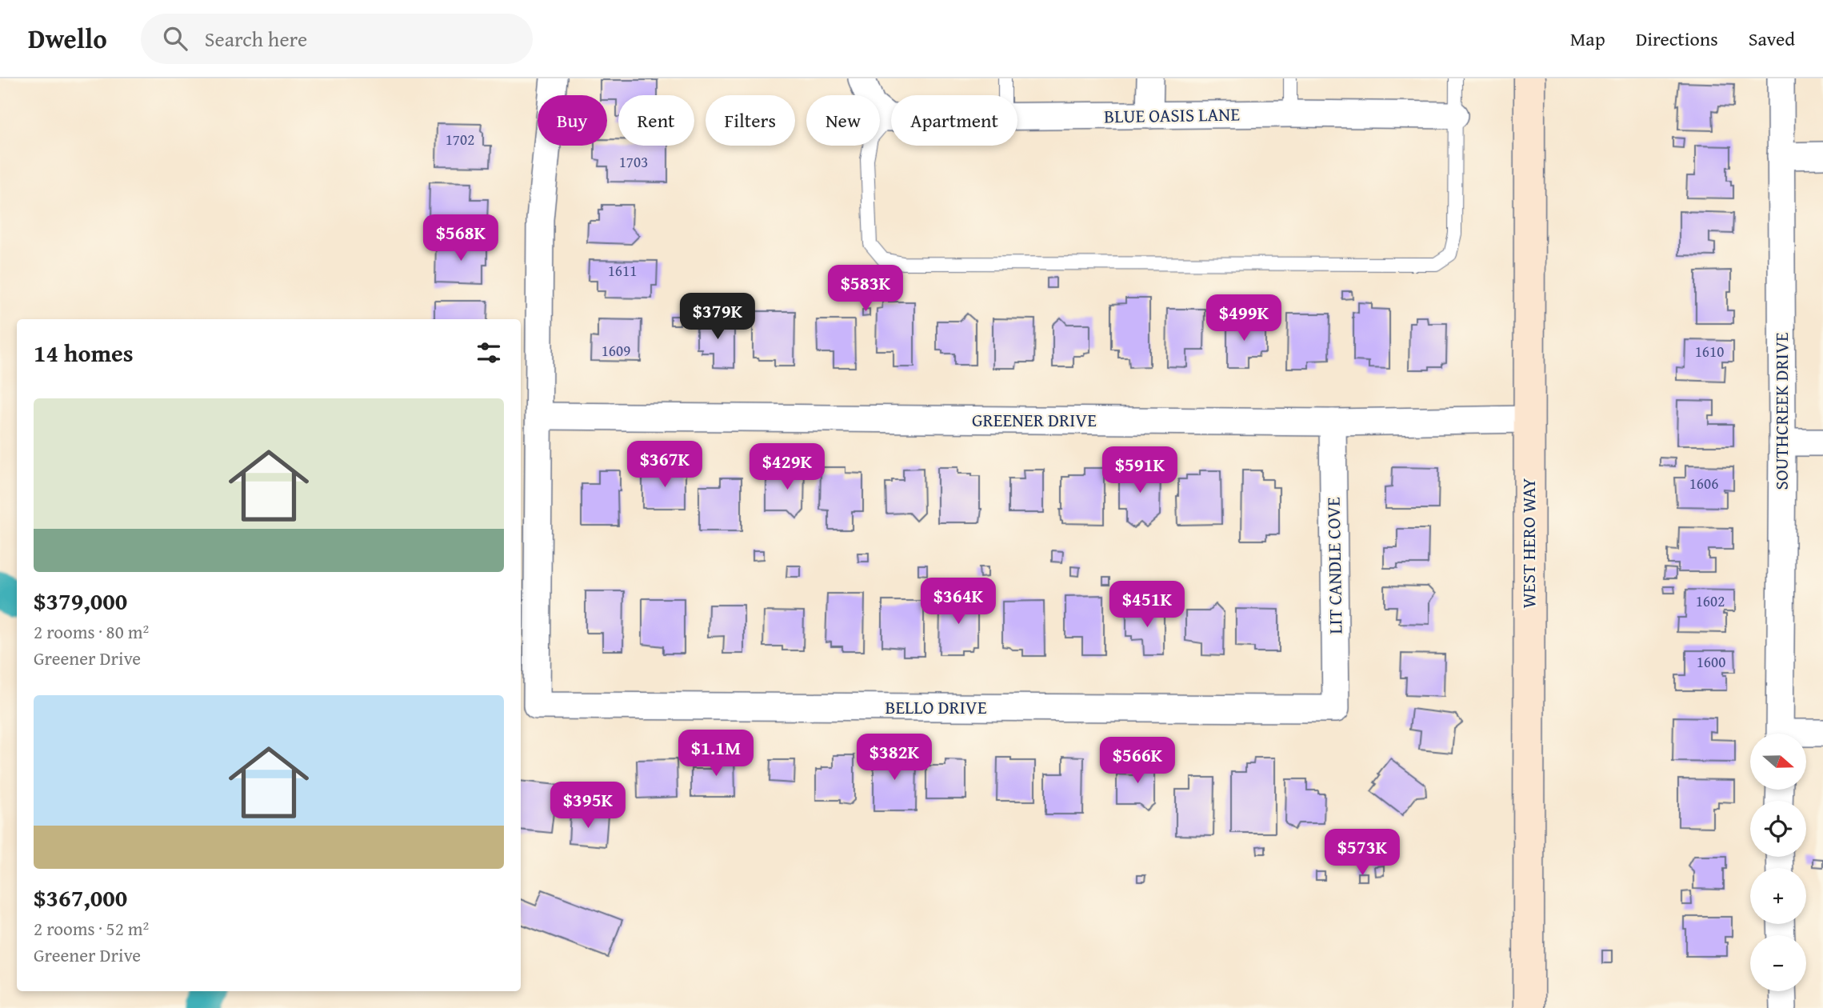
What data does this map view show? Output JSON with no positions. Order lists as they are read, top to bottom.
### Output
{
  "streets": {
    "main road": ["WEST HERO WAY"],
    "street": [
      "BLUE OASIS LANE",
      "SOUTHCREEK DRIVE",
      "GREENER DRIVE",
      "LIT CANDLE COVE",
      "BELLO DRIVE"
    ]
  },
  "crossings": [
    ["GREENER DRIVE", "WEST HERO WAY"],
    ["GREENER DRIVE", "LIT CANDLE COVE"],
    ["GREENER DRIVE", "BELLO DRIVE"],
    ["LIT CANDLE COVE", "BELLO DRIVE"]
  ],
  "house_numbers": [
    "1702",
    "1703",
    "1611",
    "1609",
    "1610",
    "1606",
    "1602",
    "1600"
  ],
  "north": "right",
  "page": {
    "header": "Dwello",
    "search": "Search here",
    "nav": ["Map", "Directions", "Saved"],
    "chip": [
      "Buy",
      "Rent",
      "Filters",
      "New",
      "Apartment"
    ],
    "price": [
      "$568K",
      "$583K",
      "$379K",
      "$499K",
      "$367K",
      "$429K",
      "$591K",
      "$364K",
      "$451K",
      "$1.1M",
      "$382K",
      "$566K",
      "$395K",
      "$573K"
    ],
    "heading": "14 homes",
    "list": [
      {
        "name": "$379,000",
        "note": "2 rooms · 80 m² · Greener Drive"
      },
      {
        "name": "$367,000",
        "note": "2 rooms · 52 m² · Greener Drive"
      }
    ],
    "map_buttons": ["+", "−"]
  }
}
